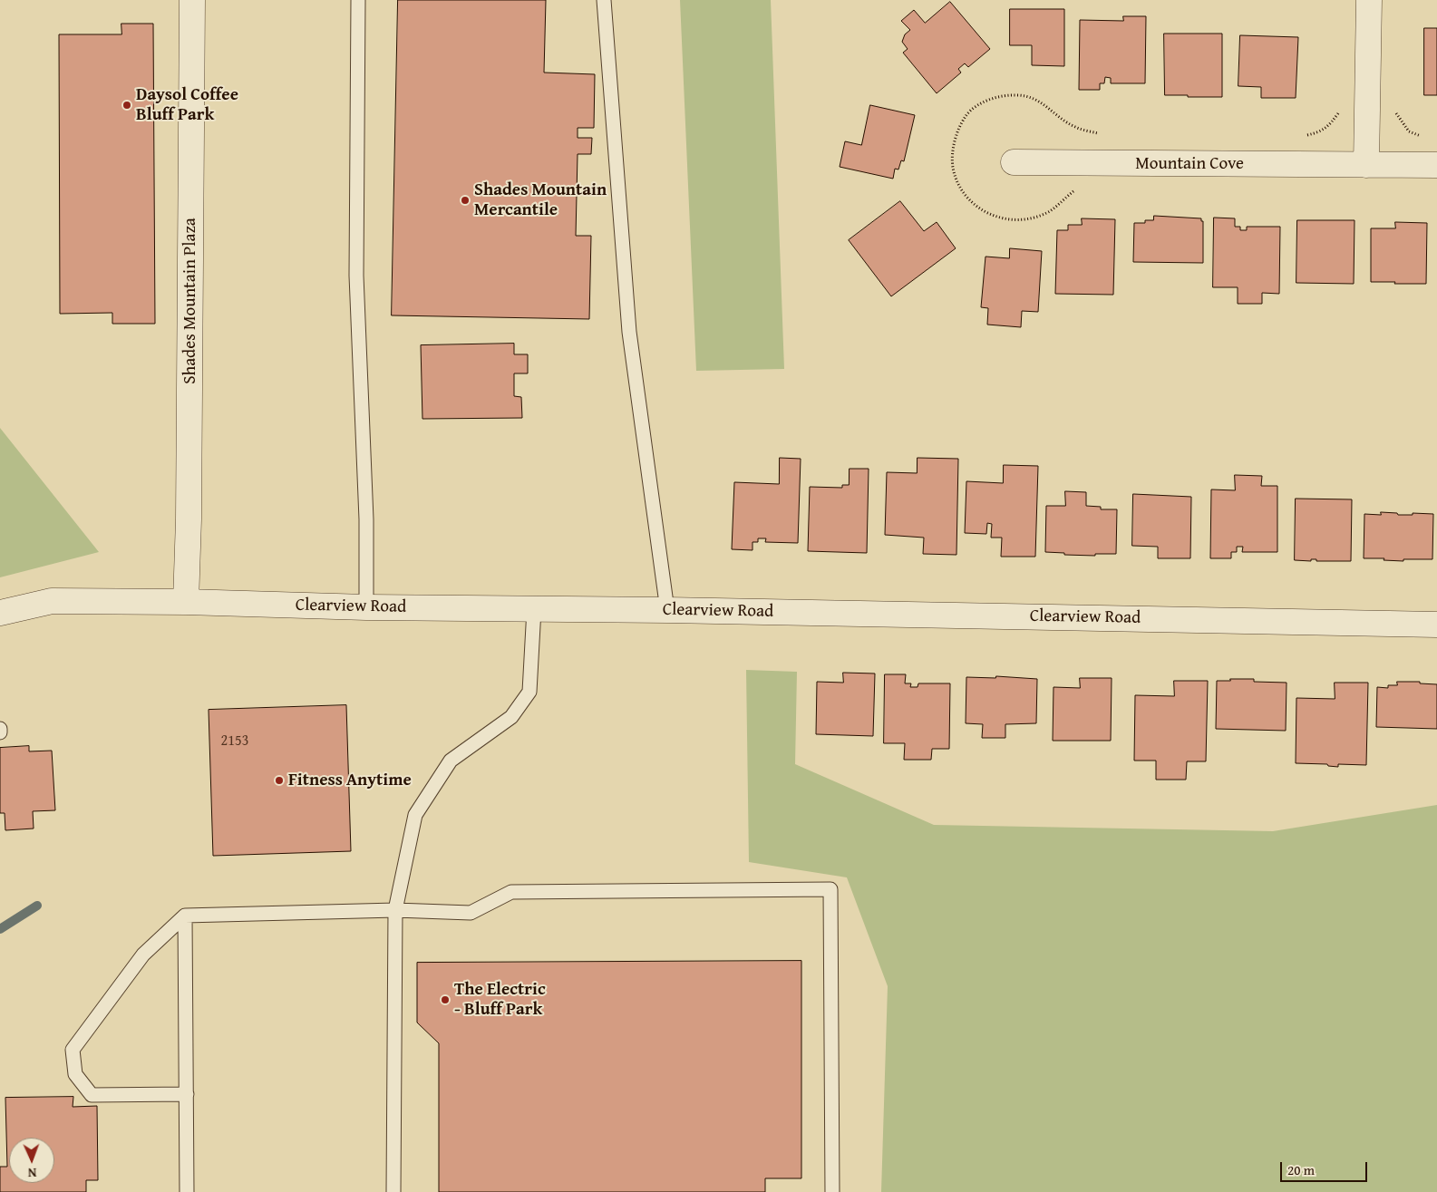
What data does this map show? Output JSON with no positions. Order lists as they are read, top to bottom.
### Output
{
  "streets": {
    "street": ["Mountain Cove", "Shades Mountain Plaza", "Clearview Road"]
  },
  "crossings": [
    ["Shades Mountain Plaza", "Clearview Road"]
  ],
  "places": [
    "Daysol Coffee Bluff Park",
    "Shades Mountain Mercantile",
    "Fitness Anytime",
    "The Electric - Bluff Park"
  ],
  "house_numbers": ["2153"],
  "scale_bar": "20 m",
  "north": "bottom"
}
